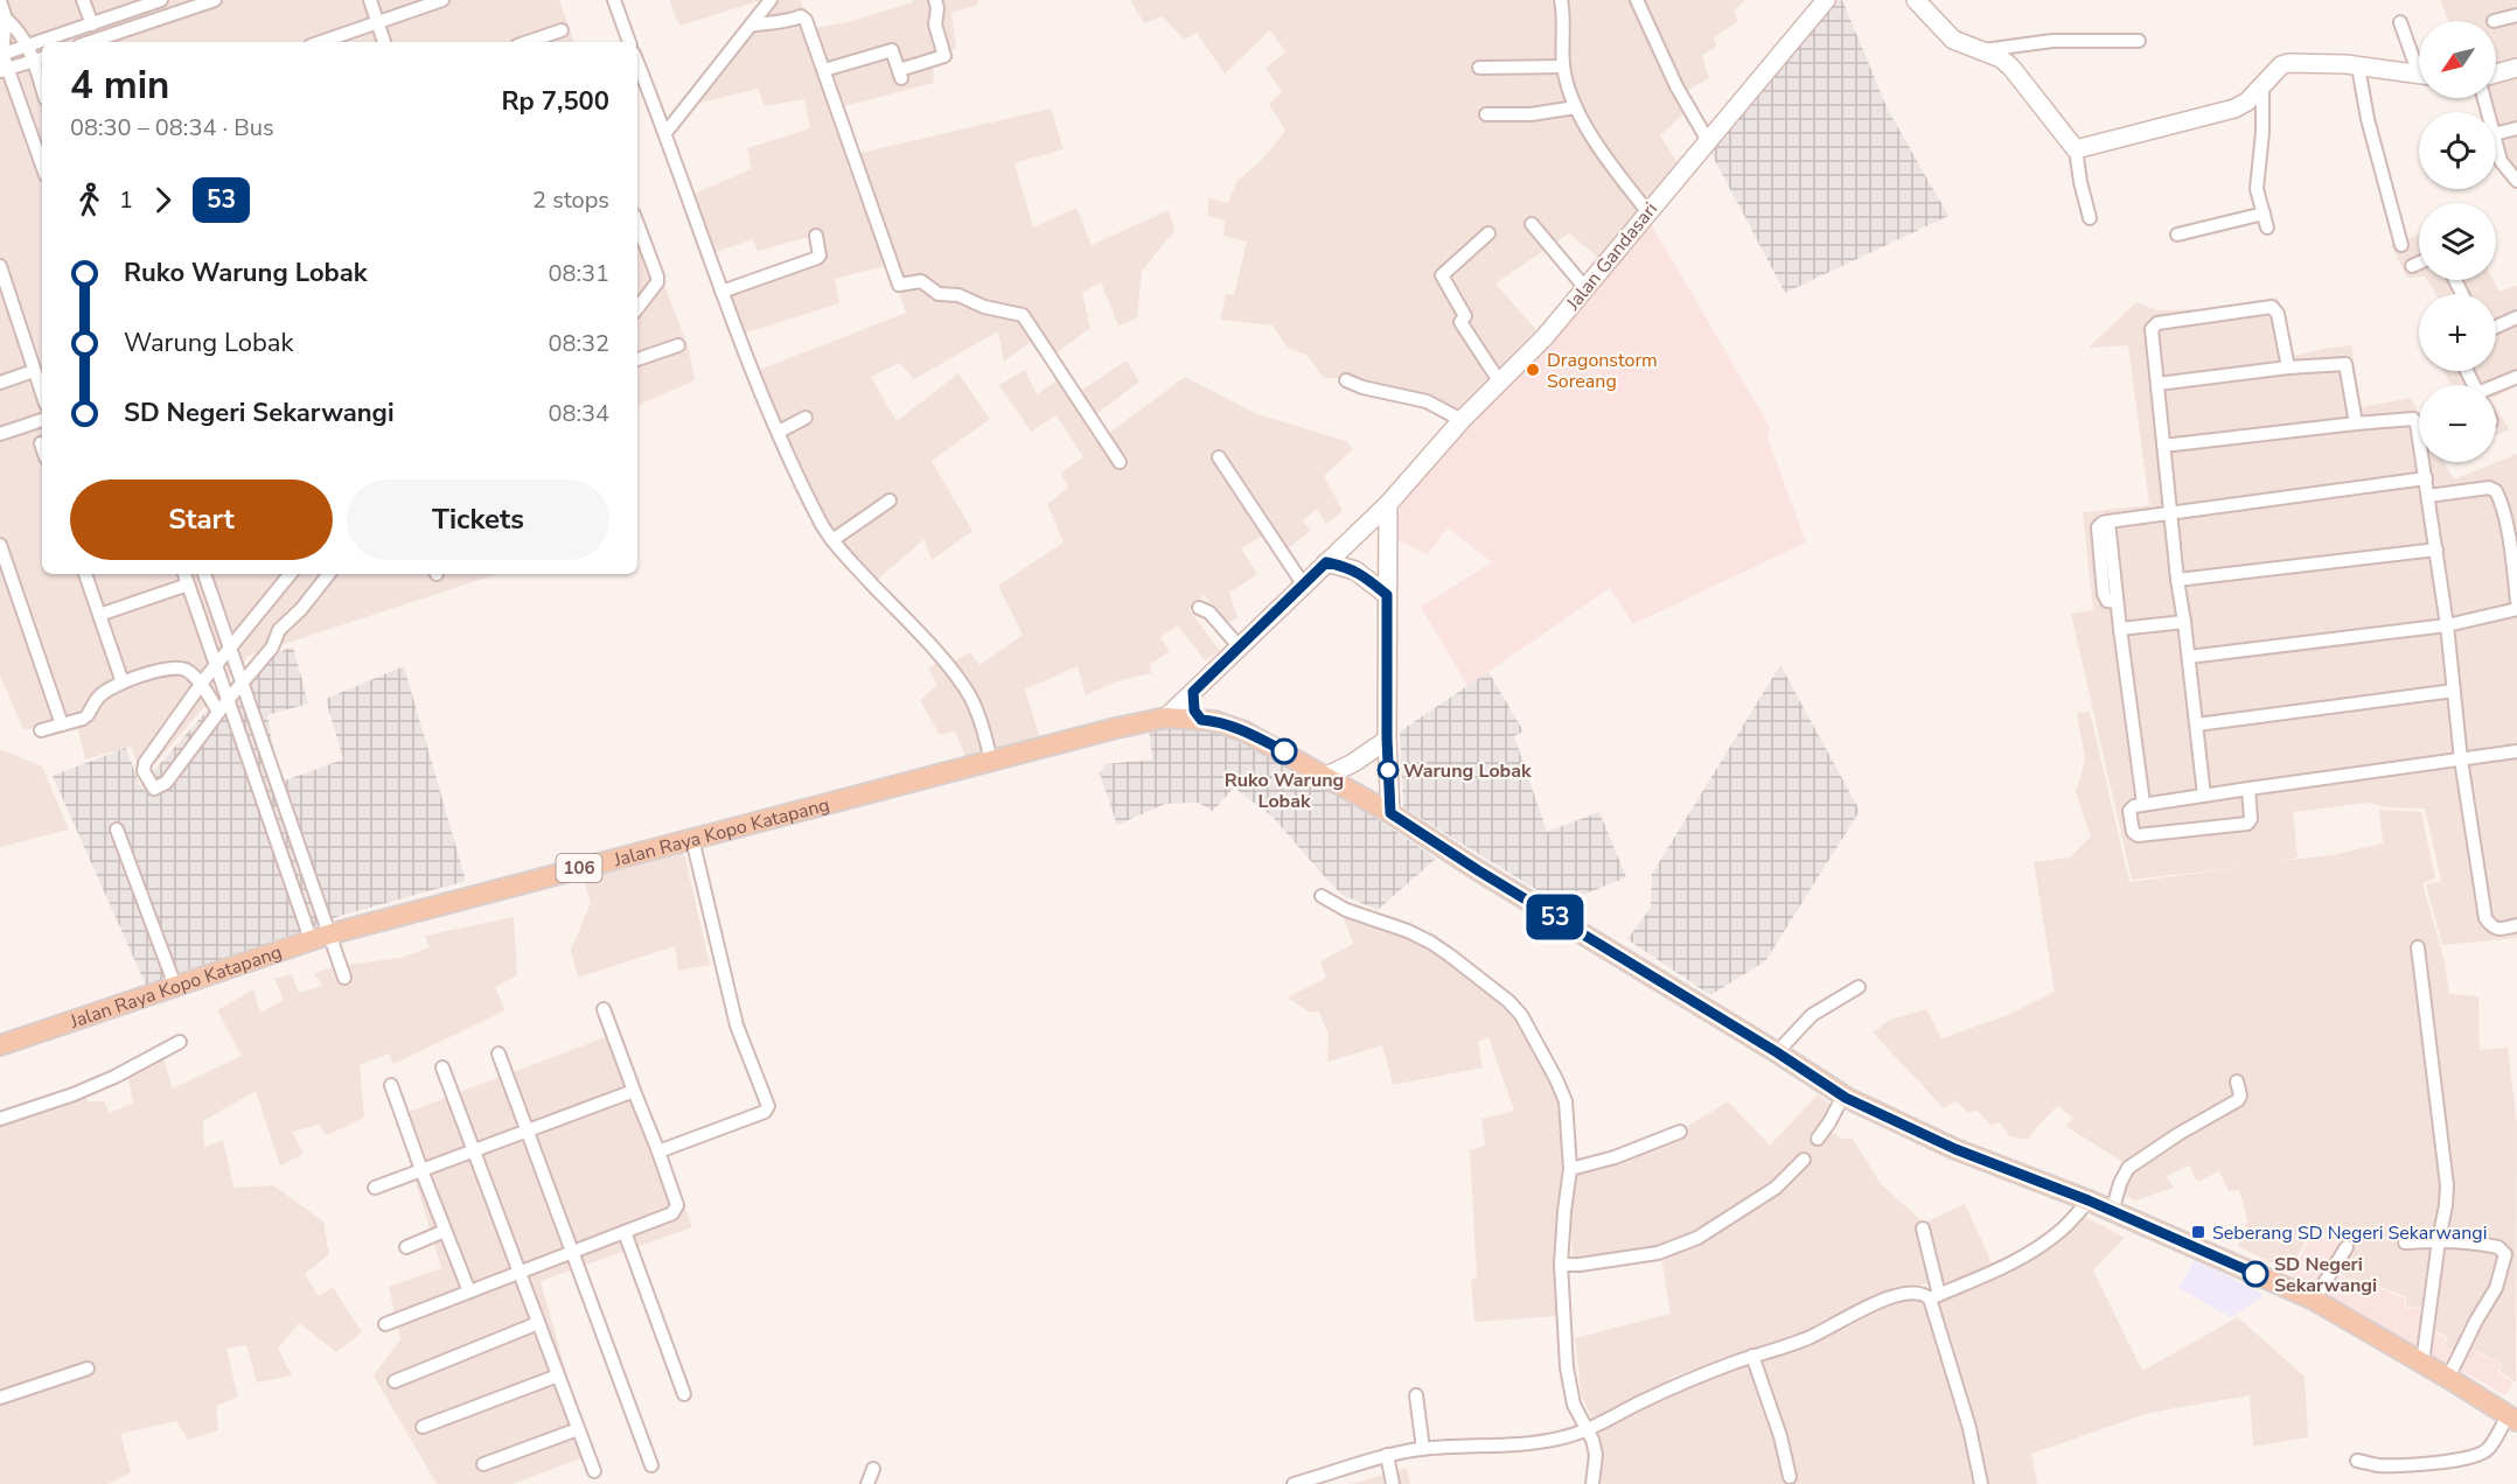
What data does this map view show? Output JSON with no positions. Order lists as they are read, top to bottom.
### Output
{
  "streets": {
    "main road": ["Jalan Raya Kopo Katapang", "106"],
    "street": ["Jalan Gandasari"]
  },
  "crossings": [
    ["Jalan Gandasari", "Jalan Raya Kopo Katapang"],
    ["Jalan Gandasari", "106"],
    ["Jalan Raya Kopo Katapang", "106"]
  ],
  "places": {
    "other": [
      "Dragonstorm Soreang",
      "Ruko Warung Lobak",
      "Warung Lobak",
      "SD Negeri Sekarwangi"
    ],
    "transit": ["Seberang SD Negeri Sekarwangi"]
  },
  "lines": ["bus line 53"],
  "north": "bottom left",
  "page": {
    "on_map": "53",
    "map_buttons": ["+", "−"],
    "heading": ["4 min", "08:30 – 08:34 · Bus", "Rp 7,500"],
    "legs": ["1", "53", "2 stops"],
    "list": [
      {
        "name": "Ruko Warung Lobak",
        "value": "08:31"
      },
      {
        "name": "Warung Lobak",
        "value": "08:32"
      },
      {
        "name": "SD Negeri Sekarwangi",
        "value": "08:34"
      }
    ],
    "buttons": ["Start", "Tickets"]
  }
}
